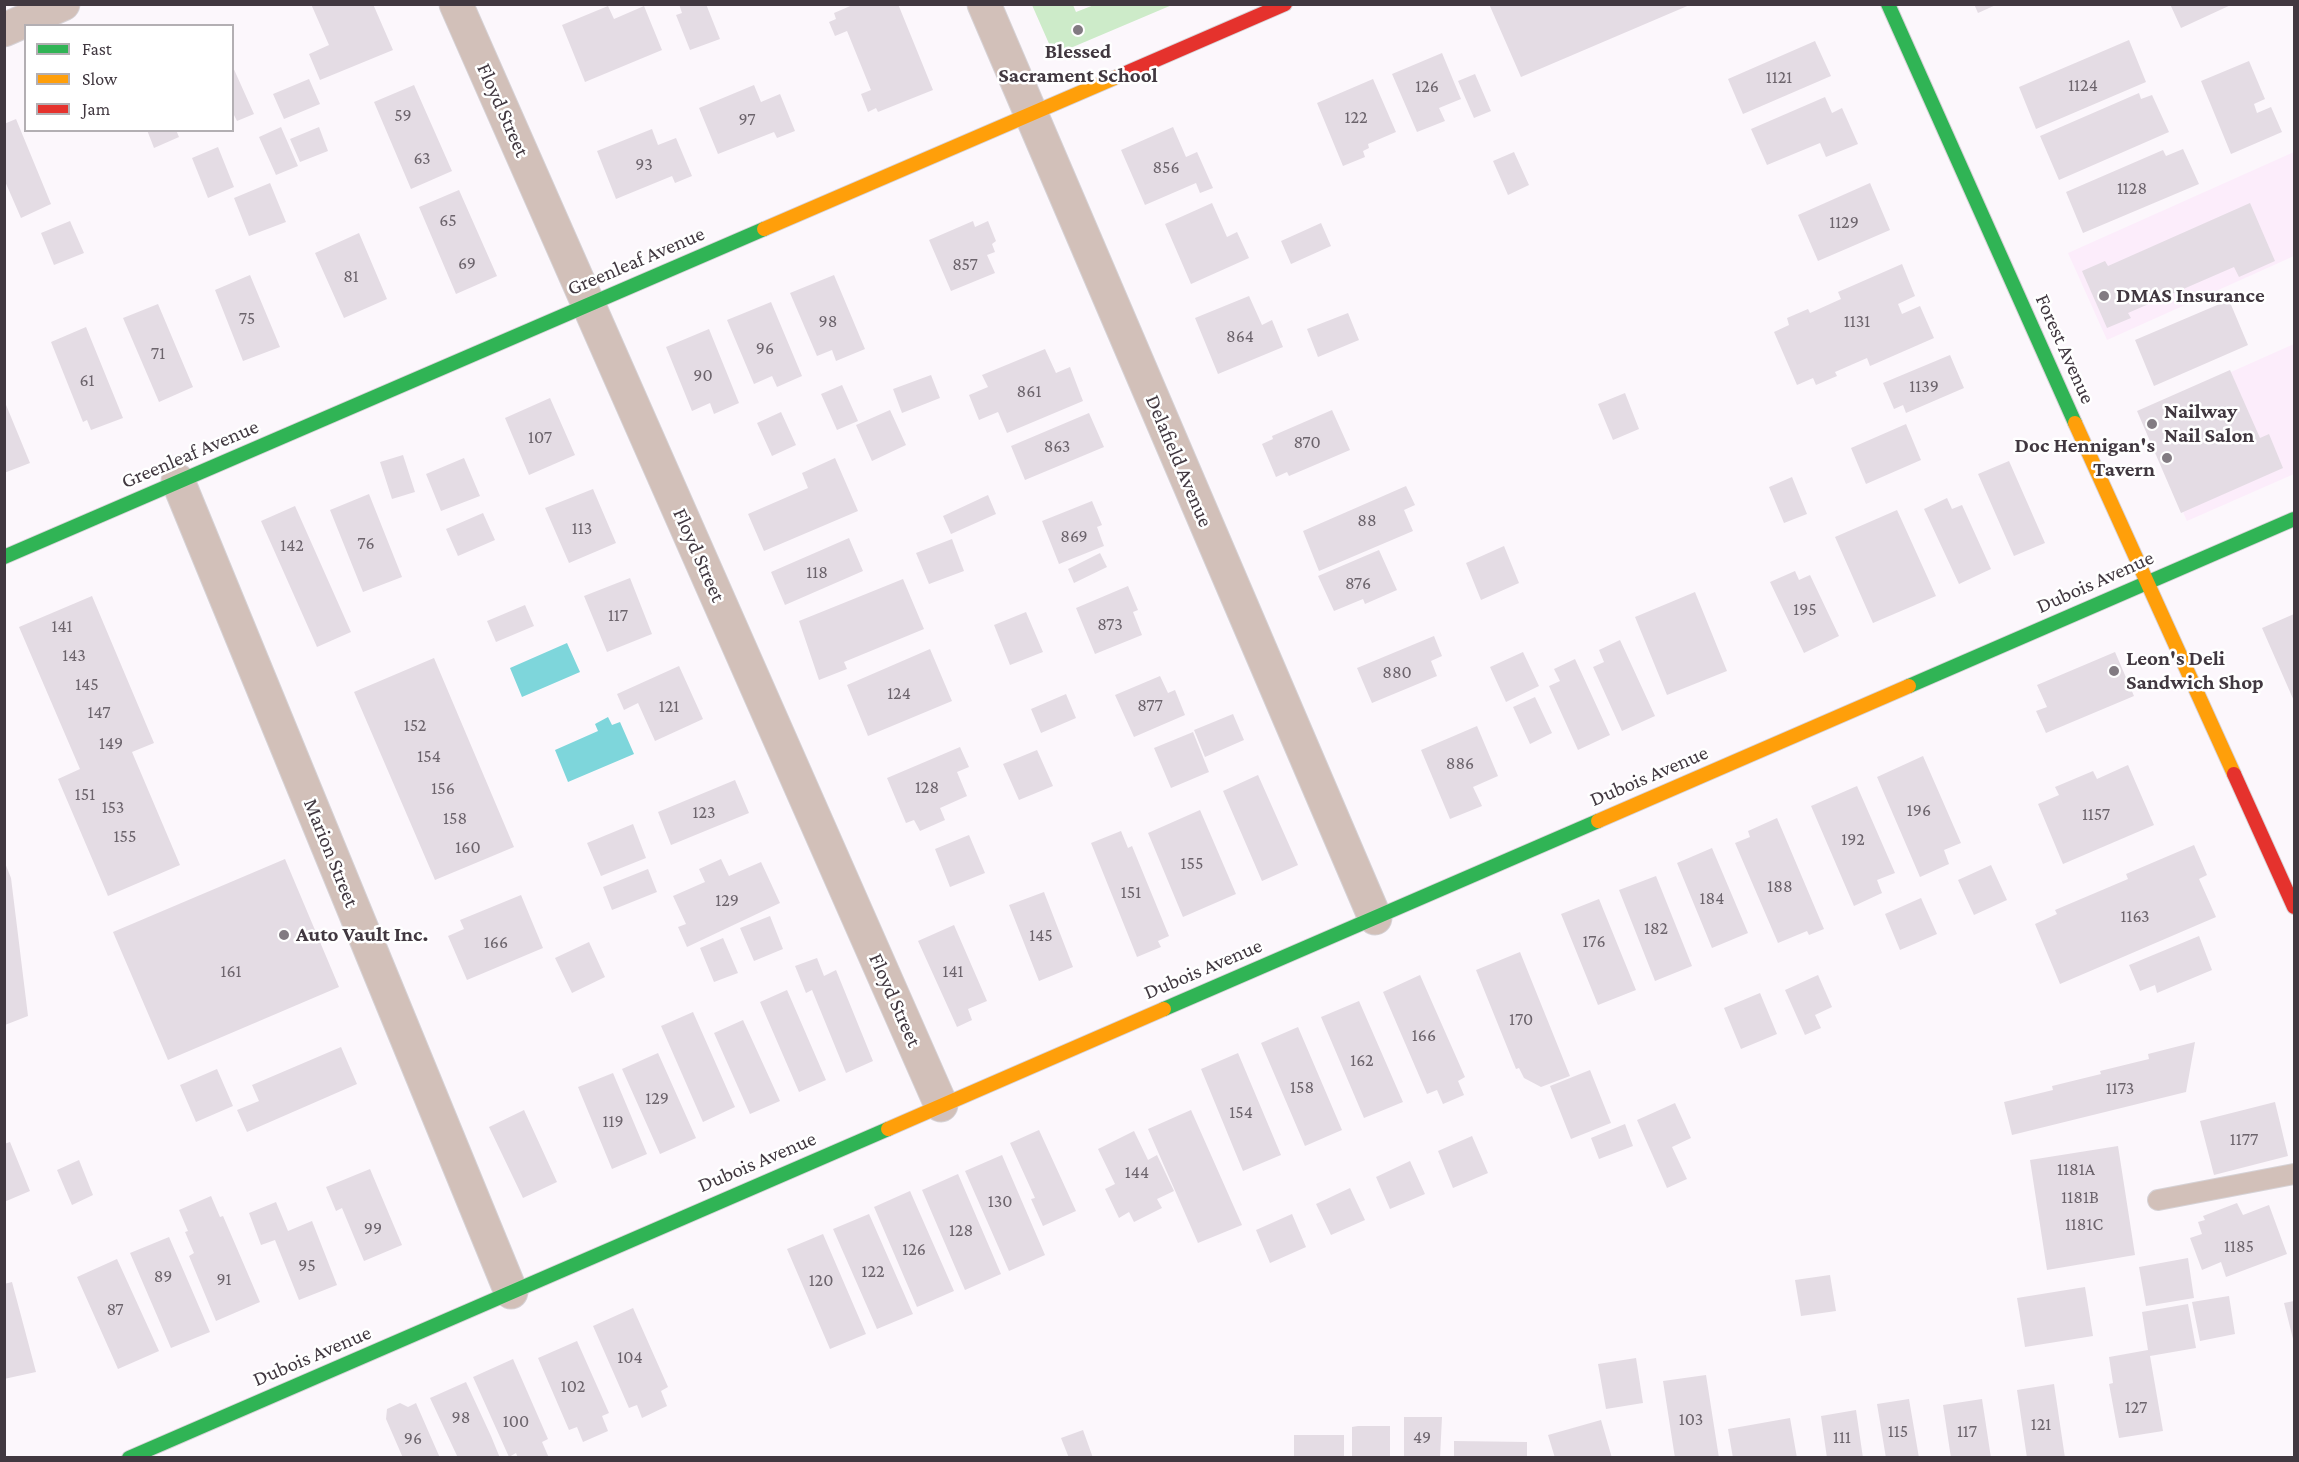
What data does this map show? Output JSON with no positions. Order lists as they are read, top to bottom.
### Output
{
  "streets": {
    "street": [
      "Floyd Street",
      "Greenleaf Avenue",
      "Forest Avenue",
      "Delafield Avenue",
      "Dubois Avenue",
      "Marion Street"
    ]
  },
  "crossings": [
    ["Floyd Street", "Greenleaf Avenue"],
    ["Floyd Street", "Dubois Avenue"],
    ["Greenleaf Avenue", "Delafield Avenue"],
    ["Greenleaf Avenue", "Marion Street"],
    ["Forest Avenue", "Dubois Avenue"],
    ["Delafield Avenue", "Dubois Avenue"],
    ["Dubois Avenue", "Marion Street"]
  ],
  "places": [
    "Blessed Sacrament School",
    "DMAS Insurance",
    "Nailway Nail Salon",
    "Doc Hennigan's Tavern",
    "Leon's Deli Sandwich Shop",
    "Auto Vault Inc."
  ],
  "house_numbers": [
    "1121",
    "1124",
    "126",
    "59",
    "122",
    "97",
    "63",
    "93",
    "856",
    "1128",
    "65",
    "1129",
    "69",
    "857",
    "81",
    "75",
    "98",
    "1131",
    "864",
    "96",
    "71",
    "90",
    "61",
    "1139",
    "861",
    "107",
    "870",
    "863",
    "88",
    "113",
    "869",
    "76",
    "142",
    "118",
    "876",
    "195",
    "117",
    "873",
    "141",
    "143",
    "880",
    "145",
    "124",
    "877",
    "121",
    "147",
    "152",
    "149",
    "154",
    "886",
    "128",
    "156",
    "151",
    "153",
    "196",
    "123",
    "1157",
    "158",
    "155",
    "192",
    "160",
    "155",
    "188",
    "151",
    "184",
    "129",
    "1163",
    "182",
    "145",
    "176",
    "166",
    "161",
    "141",
    "170",
    "166",
    "162",
    "158",
    "1173",
    "129",
    "154",
    "119",
    "1177",
    "1181A",
    "144",
    "1181B",
    "130",
    "1181C",
    "99",
    "128",
    "1185",
    "126",
    "95",
    "122",
    "89",
    "91",
    "120",
    "87",
    "104",
    "102",
    "127",
    "98",
    "103",
    "100",
    "121",
    "115",
    "117",
    "49",
    "111",
    "96"
  ],
  "legend": ["Fast", "Slow", "Jam"]
}
